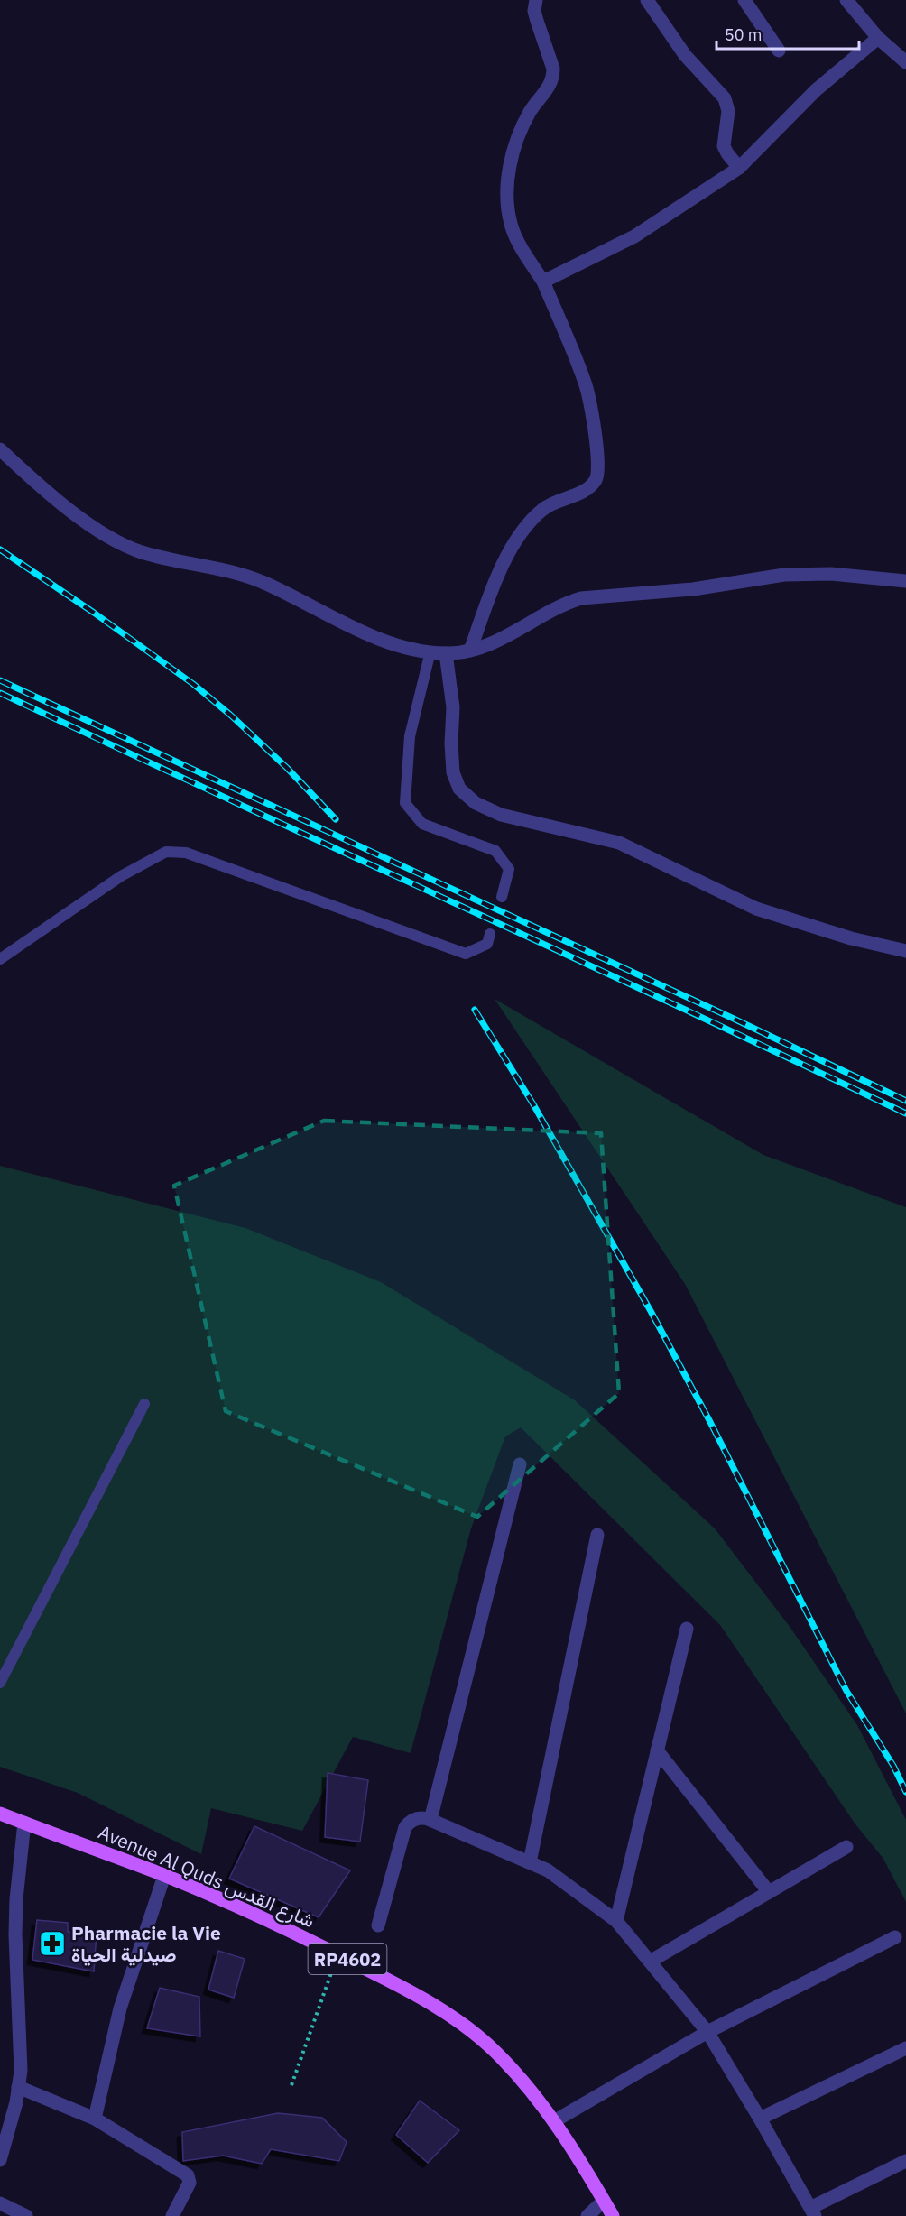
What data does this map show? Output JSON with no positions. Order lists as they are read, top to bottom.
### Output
{
  "streets": {
    "main road": ["Avenue Al Quds شارع القدس", "RP4602"]
  },
  "places": {
    "pharmacy": ["Pharmacie la Vie صيدلية الحياة"]
  },
  "scale_bar": "50 m"
}
